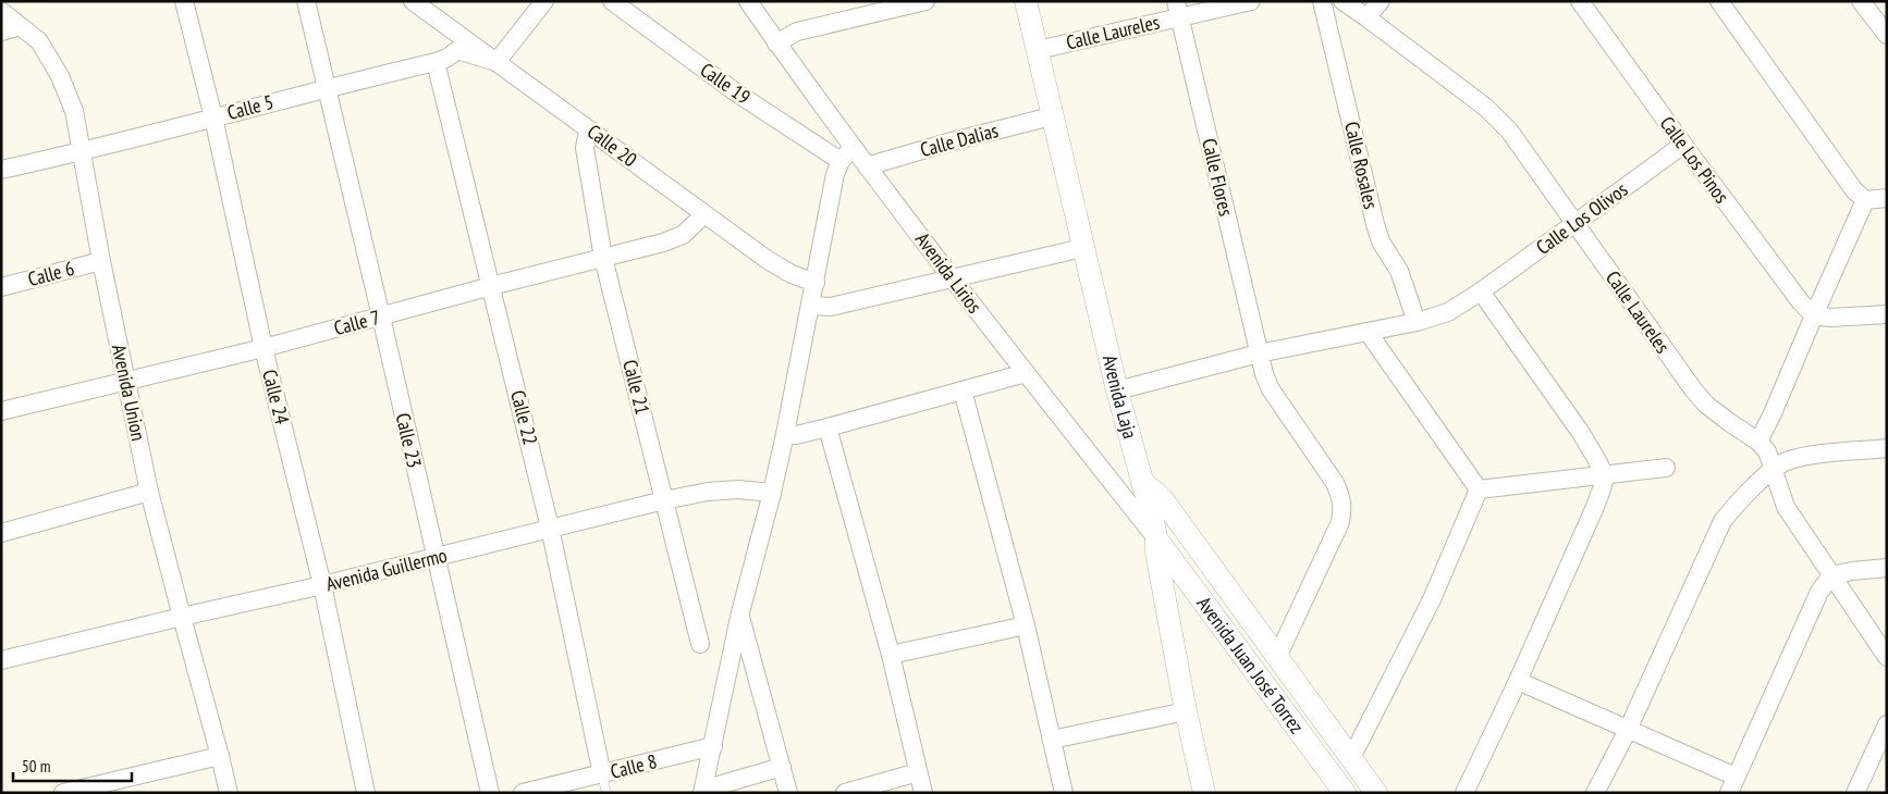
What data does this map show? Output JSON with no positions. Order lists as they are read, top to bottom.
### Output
{
  "streets": {
    "street": [
      "Calle Laureles",
      "Calle 19",
      "Calle 5",
      "Calle Dalias",
      "Calle 20",
      "Calle Los Pinos",
      "Calle Rosales",
      "Calle Flores",
      "Calle Los Olivos",
      "Avenida Lirios",
      "Calle 6",
      "Calle 7",
      "Calle 21",
      "Avenida Union",
      "Avenida Laja",
      "Calle 24",
      "Calle 22",
      "Calle 23",
      "Avenida Guillermo",
      "Avenida Juan José Torrez",
      "Calle 8"
    ]
  },
  "crossings": [
    ["Calle Laureles", "Calle Flores"],
    ["Calle Laureles", "Calle Los Olivos"],
    ["Calle Laureles", "Avenida Laja"],
    ["Calle 19", "Avenida Lirios"],
    ["Calle 5", "Calle 20"],
    ["Calle 5", "Avenida Union"],
    ["Calle 5", "Calle 24"],
    ["Calle 5", "Calle 22"],
    ["Calle 5", "Calle 23"],
    ["Calle Dalias", "Avenida Lirios"],
    ["Calle Dalias", "Avenida Laja"],
    ["Calle 20", "Calle 7"],
    ["Calle 20", "Calle 21"],
    ["Calle Los Pinos", "Calle Los Olivos"],
    ["Calle Rosales", "Calle Los Olivos"],
    ["Calle Flores", "Calle Los Olivos"],
    ["Calle Los Olivos", "Avenida Laja"],
    ["Avenida Lirios", "Avenida Laja"],
    ["Avenida Lirios", "Avenida Juan José Torrez"],
    ["Calle 6", "Avenida Union"],
    ["Calle 7", "Calle 21"],
    ["Calle 7", "Avenida Union"],
    ["Calle 7", "Calle 24"],
    ["Calle 7", "Calle 22"],
    ["Calle 7", "Calle 23"],
    ["Calle 21", "Avenida Guillermo"],
    ["Avenida Union", "Avenida Guillermo"],
    ["Avenida Laja", "Avenida Juan José Torrez"],
    ["Calle 24", "Avenida Guillermo"],
    ["Calle 22", "Avenida Guillermo"],
    ["Calle 22", "Calle 8"],
    ["Calle 23", "Avenida Guillermo"]
  ],
  "scale_bar": "50 m"
}
